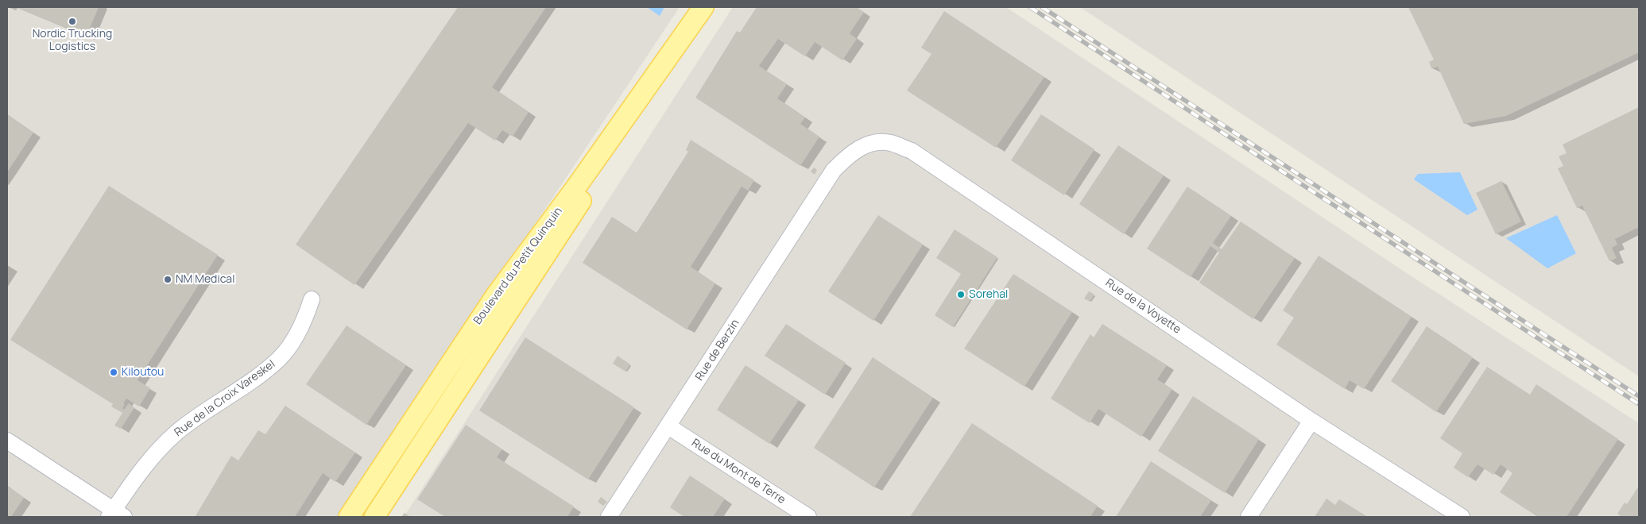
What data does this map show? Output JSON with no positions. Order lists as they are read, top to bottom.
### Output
{
  "streets": {
    "main road": ["Boulevard du Petit Quinquin"],
    "street": [
      "Rue de la Voyette",
      "Rue de Berzin",
      "Rue de la Croix Vareskel",
      "Rue du Mont de Terre"
    ]
  },
  "crossings": [
    ["Rue de la Voyette", "Rue de Berzin"],
    ["Rue de Berzin", "Rue du Mont de Terre"]
  ],
  "places": [
    "Nordic Trucking Logistics",
    "NM Medical",
    "Sorehal",
    "Kiloutou"
  ]
}
